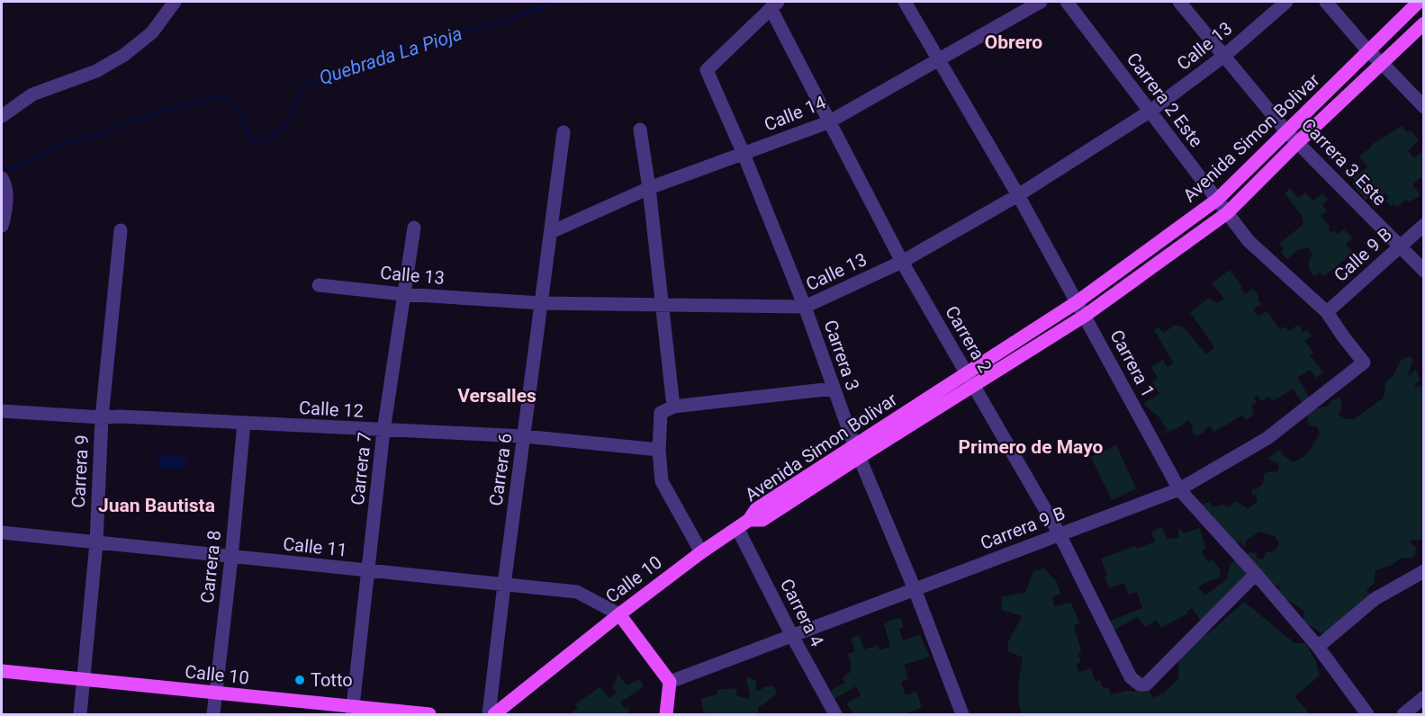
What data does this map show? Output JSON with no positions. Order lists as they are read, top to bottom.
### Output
{
  "streets": {
    "main road": ["Avenida Simon Bolivar", "Calle 10"],
    "street": [
      "Calle 13",
      "Carrera 2 Este",
      "Calle 14",
      "Carrera 3 Este",
      "Calle 9 B",
      "Carrera 2",
      "Carrera 3",
      "Carrera 1",
      "Calle 12",
      "Carrera 7",
      "Carrera 6",
      "Carrera 9",
      "Carrera 9 B",
      "Calle 11",
      "Carrera 8",
      "Carrera 4"
    ]
  },
  "crossings": [
    ["Calle 13", "Carrera 2 Este"],
    ["Calle 13", "Carrera 3 Este"],
    ["Calle 13", "Carrera 2"],
    ["Calle 13", "Carrera 3"],
    ["Calle 13", "Carrera 1"],
    ["Calle 13", "Carrera 7"],
    ["Calle 13", "Carrera 6"],
    ["Carrera 2 Este", "Avenida Simon Bolivar"],
    ["Carrera 2 Este", "Calle 9 B"],
    ["Carrera 2 Este", "Carrera 9 B"],
    ["Calle 14", "Carrera 2"],
    ["Calle 14", "Carrera 3"],
    ["Calle 14", "Carrera 1"],
    ["Calle 14", "Carrera 6"],
    ["Avenida Simon Bolivar", "Carrera 3 Este"],
    ["Avenida Simon Bolivar", "Carrera 2"],
    ["Avenida Simon Bolivar", "Carrera 3"],
    ["Avenida Simon Bolivar", "Carrera 1"],
    ["Avenida Simon Bolivar", "Calle 10"],
    ["Avenida Simon Bolivar", "Carrera 4"],
    ["Carrera 3 Este", "Calle 9 B"],
    ["Carrera 2", "Carrera 3"],
    ["Carrera 2", "Carrera 1"],
    ["Carrera 2", "Carrera 9 B"],
    ["Carrera 3", "Carrera 9 B"],
    ["Carrera 1", "Carrera 9 B"],
    ["Calle 12", "Carrera 7"],
    ["Calle 12", "Carrera 6"],
    ["Calle 12", "Carrera 9"],
    ["Calle 12", "Carrera 8"],
    ["Carrera 7", "Calle 11"],
    ["Carrera 7", "Calle 10"],
    ["Carrera 6", "Calle 11"],
    ["Carrera 9", "Calle 11"],
    ["Carrera 9", "Calle 10"],
    ["Carrera 9 B", "Carrera 4"],
    ["Calle 11", "Carrera 8"],
    ["Calle 11", "Calle 10"],
    ["Carrera 8", "Calle 10"],
    ["Calle 10", "Carrera 4"]
  ],
  "districts": [
    "Obrero",
    "Versalles",
    "Primero de Mayo",
    "Juan Bautista"
  ],
  "water": ["Quebrada La Pioja"],
  "places": ["Totto"]
}
